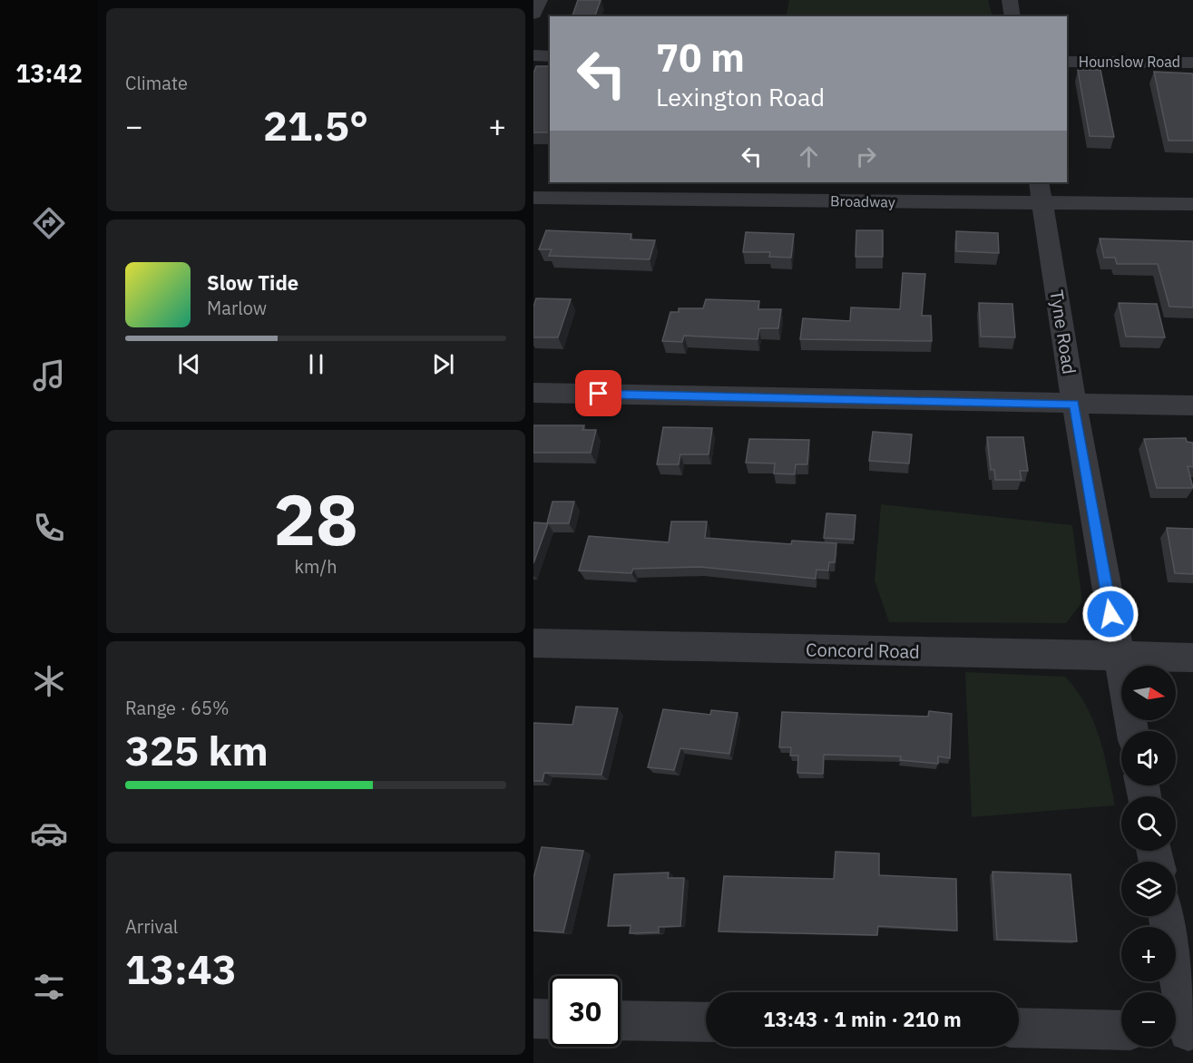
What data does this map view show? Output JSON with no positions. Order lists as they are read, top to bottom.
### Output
{
  "streets": {
    "street": [
      "Hounslow Road",
      "Broadway",
      "Tyne Road",
      "Concord Road"
    ]
  },
  "crossings": [
    ["Broadway", "Tyne Road"],
    ["Tyne Road", "Concord Road"]
  ],
  "north": "right",
  "page": {
    "tabs": "13:42",
    "tile": [
      "Climate",
      ["28", "km/h"],
      ["Range · 65%", "325 km"],
      ["Arrival", "13:43"]
    ],
    "turn": ["70 m", "Lexington Road"],
    "heat": ["−", "21.5°", "+"],
    "song": ["Slow Tide", "Marlow"],
    "map_buttons": ["+", "−"],
    "limit": "30",
    "trip": "13:43 · 1 min · 210 m"
  }
}
